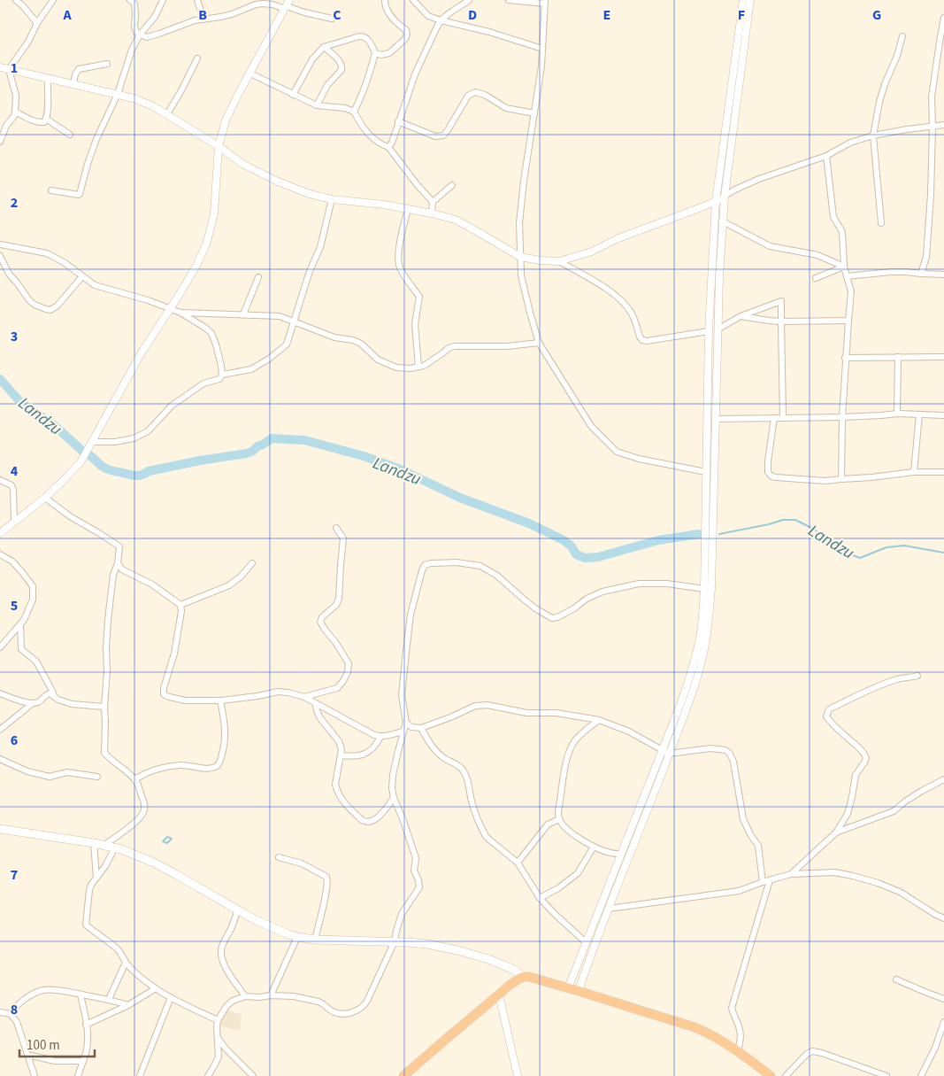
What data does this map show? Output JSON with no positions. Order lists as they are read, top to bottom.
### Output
{
  "water": ["Landzu"],
  "scale_bar": "100 m",
  "grid": {
    "columns": [
      "A",
      "B",
      "C",
      "D",
      "E",
      "F",
      "G"
    ],
    "rows": [
      "1",
      "2",
      "3",
      "4",
      "5",
      "6",
      "7",
      "8"
    ]
  }
}
